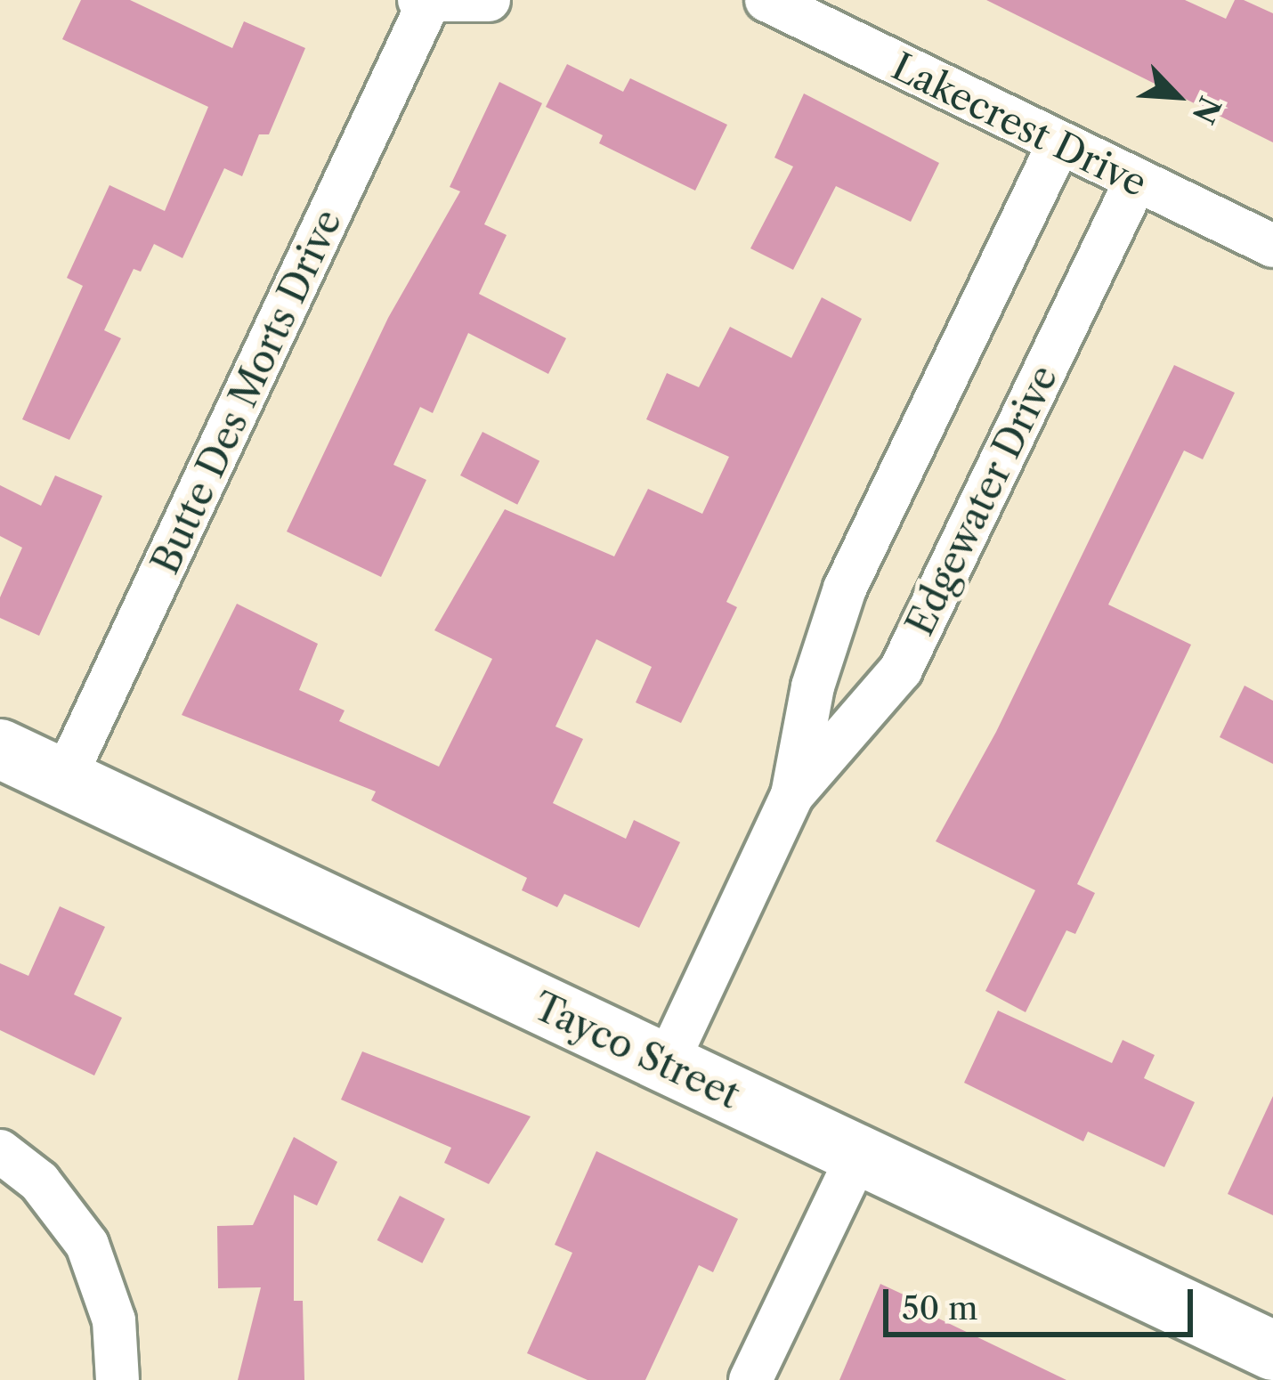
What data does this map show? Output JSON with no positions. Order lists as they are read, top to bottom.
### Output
{
  "streets": {
    "street": [
      "Lakecrest Drive",
      "Butte Des Morts Drive",
      "Edgewater Drive",
      "Tayco Street"
    ]
  },
  "crossings": [
    ["Lakecrest Drive", "Edgewater Drive"],
    ["Butte Des Morts Drive", "Tayco Street"],
    ["Edgewater Drive", "Tayco Street"]
  ],
  "scale_bar": "50 m",
  "north": "bottom right"
}
